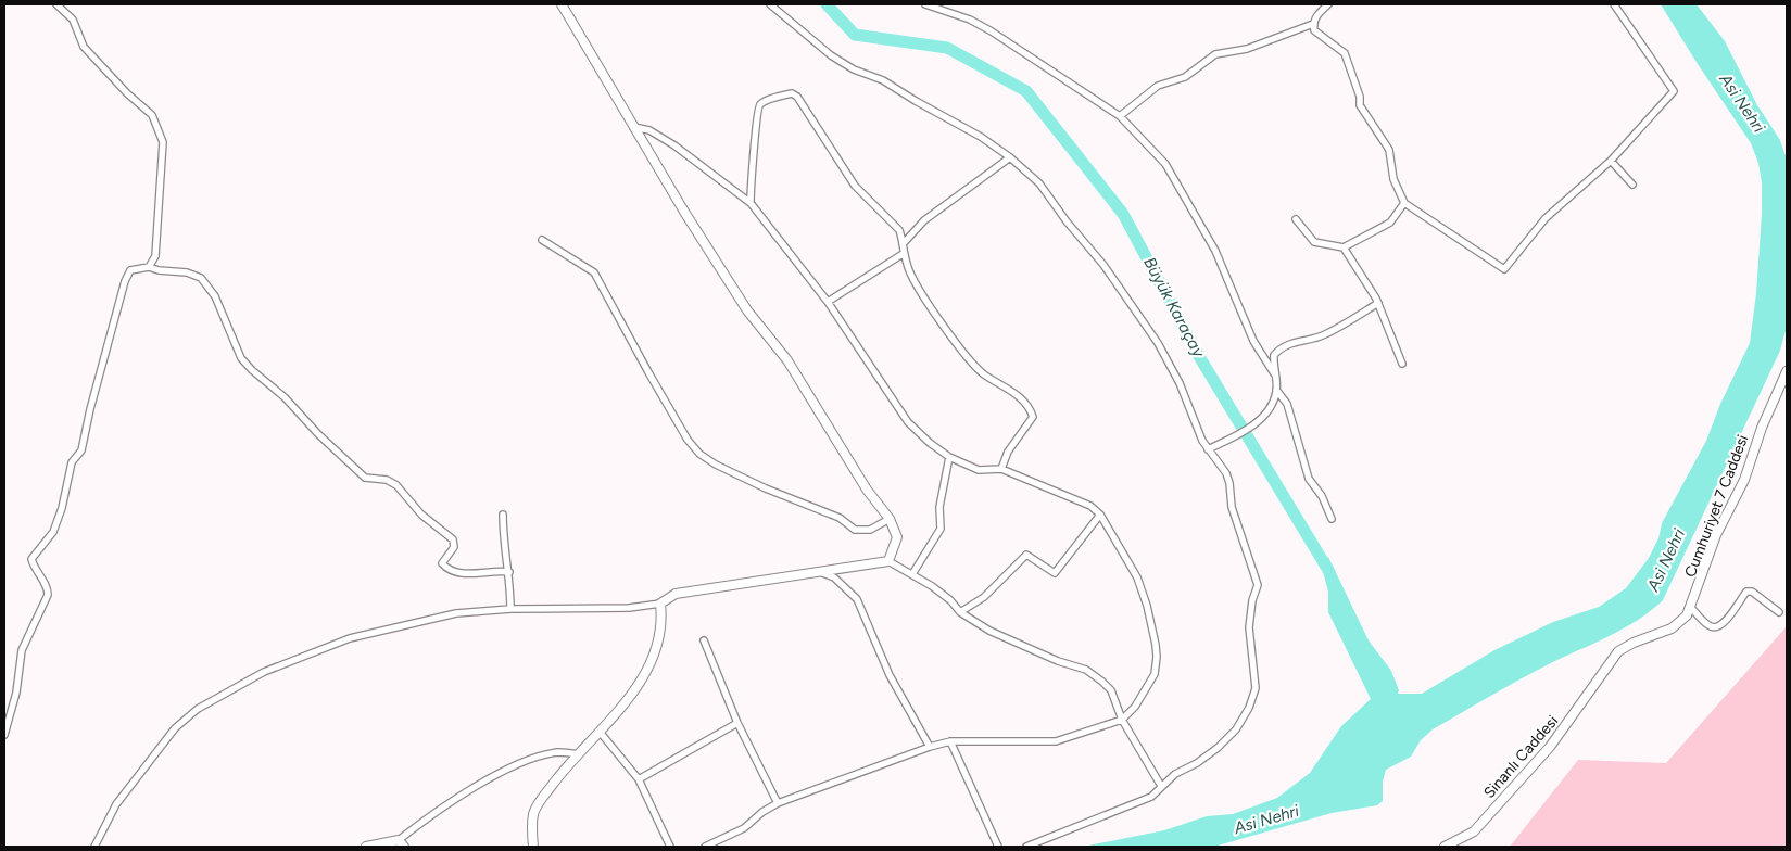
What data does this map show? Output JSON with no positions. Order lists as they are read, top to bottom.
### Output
{
  "streets": {
    "street": ["Cumhuriyet 7 Caddesi", "Sinanlı Caddesi"]
  },
  "crossings": [
    ["Cumhuriyet 7 Caddesi", "Sinanlı Caddesi"]
  ],
  "water": ["Asi Nehri", "Büyük Karaçay"]
}
